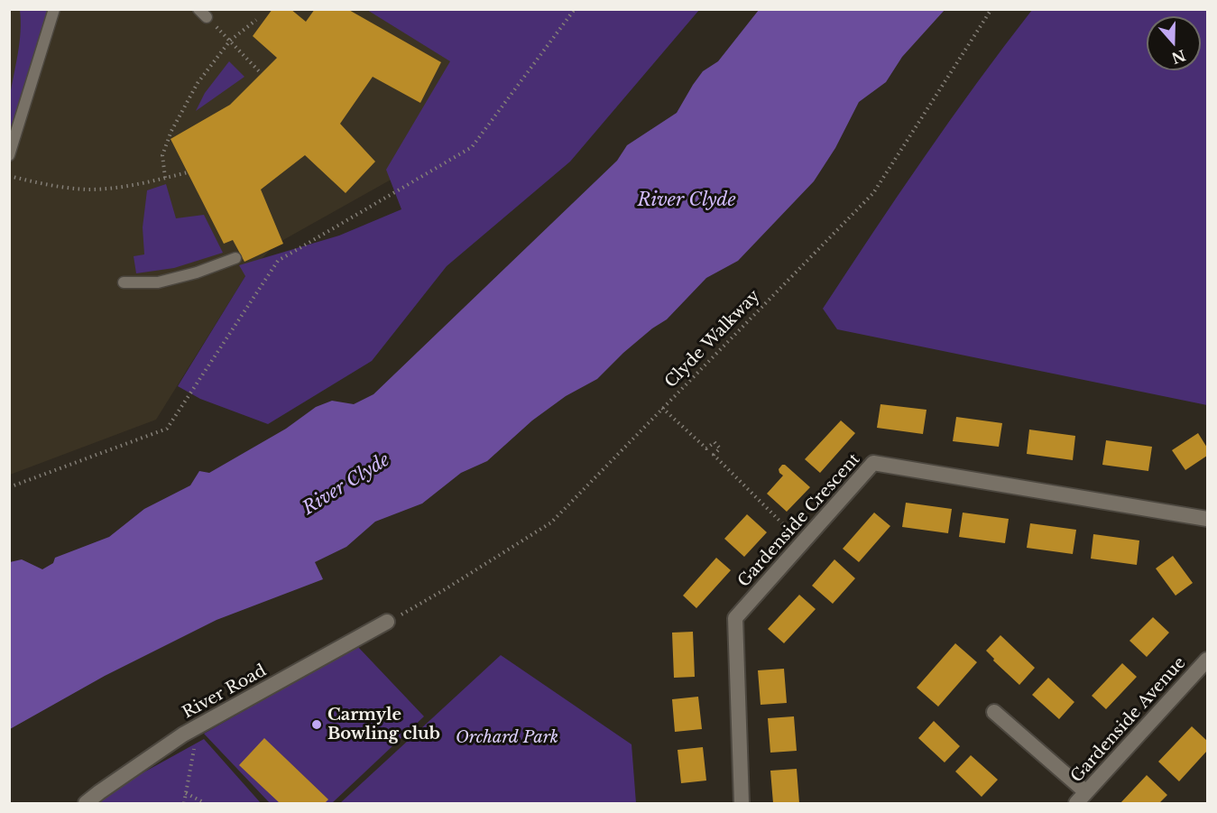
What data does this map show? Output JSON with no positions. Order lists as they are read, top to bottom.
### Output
{
  "streets": {
    "street": ["Gardenside Crescent", "River Road", "Gardenside Avenue"],
    "path": ["Clyde Walkway"]
  },
  "crossings": [
    ["Clyde Walkway", "River Road"]
  ],
  "water": ["River Clyde"],
  "parks": ["Orchard Park"],
  "places": ["Carmyle Bowling club"],
  "north": "bottom"
}
